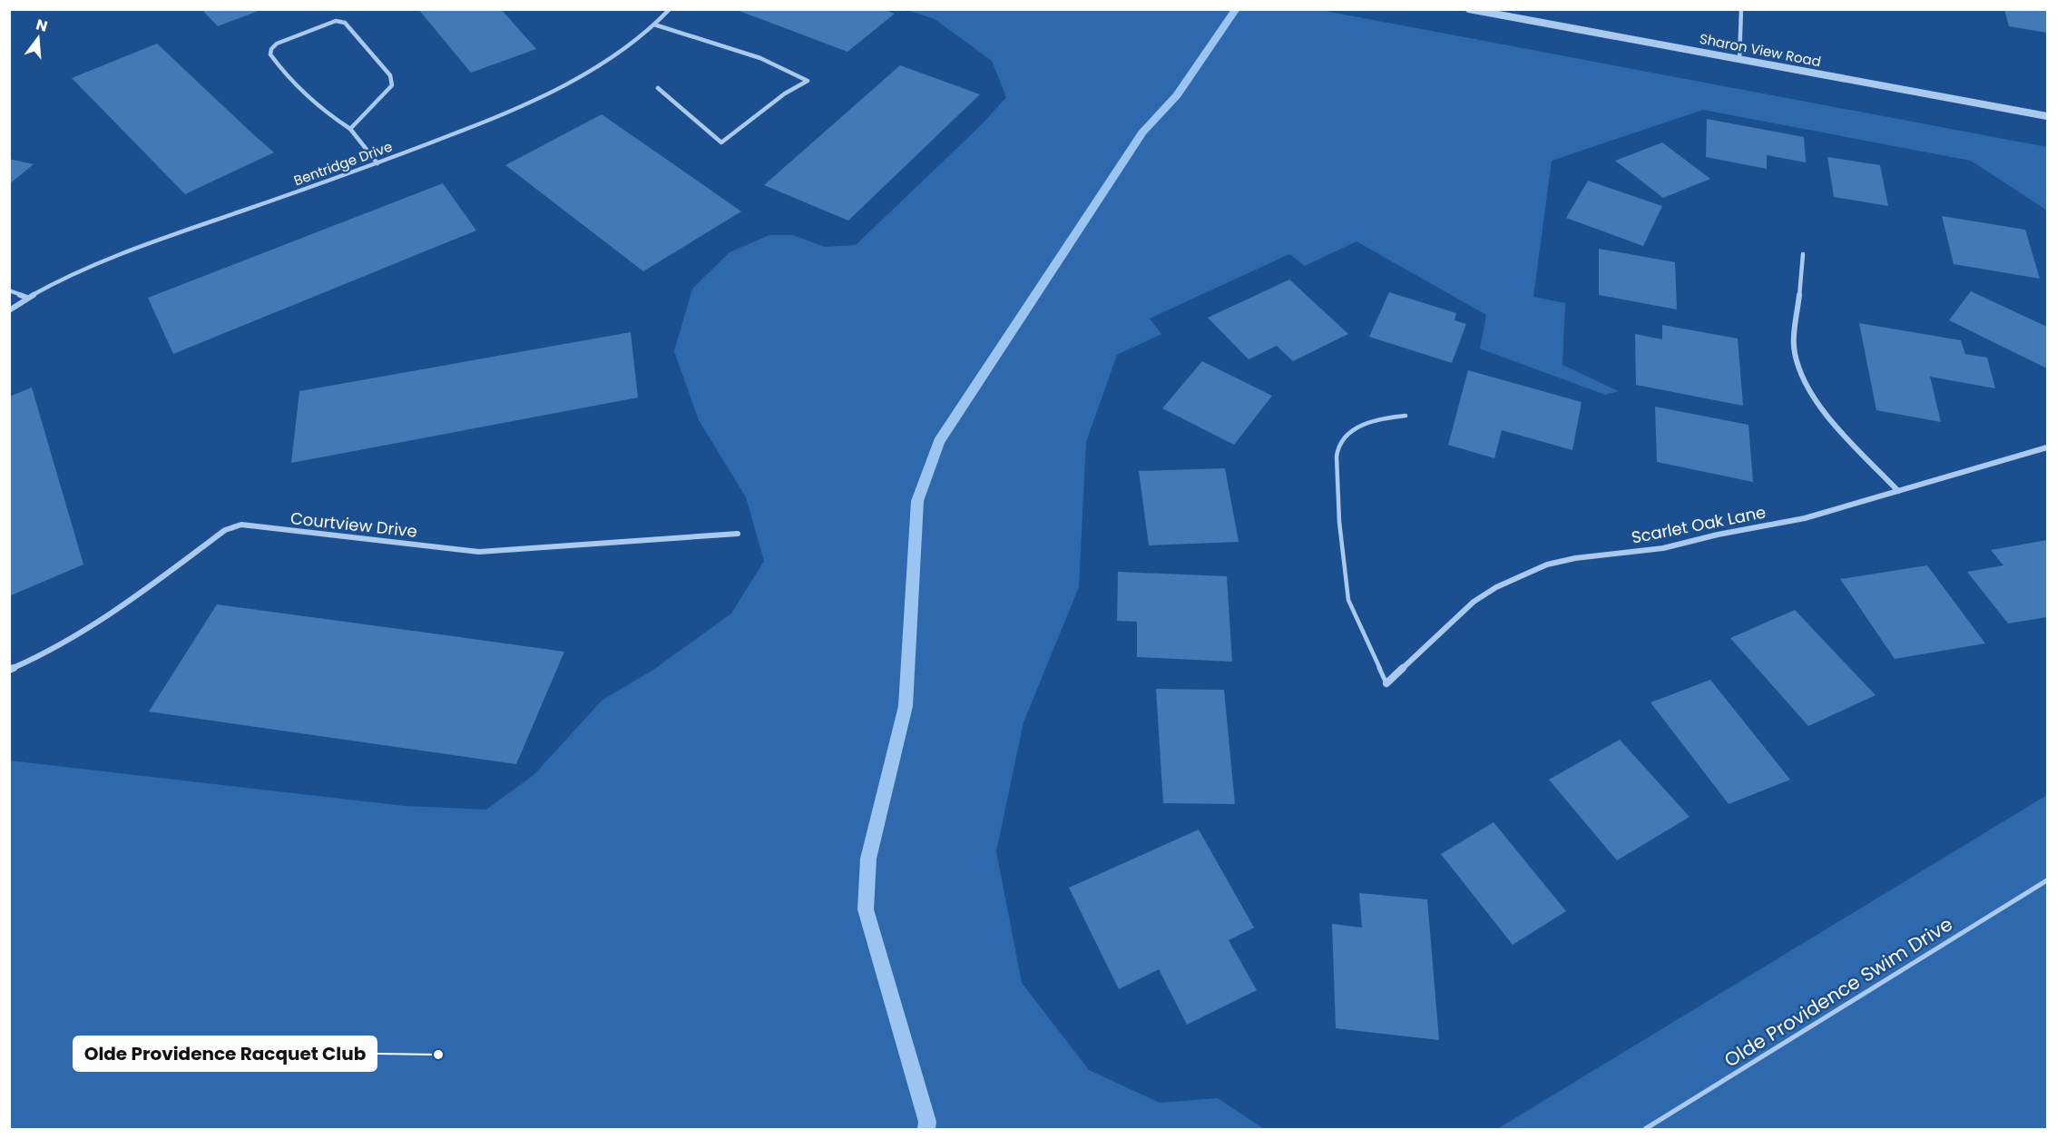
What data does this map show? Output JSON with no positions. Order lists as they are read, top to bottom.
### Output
{
  "streets": {
    "street": [
      "Sharon View Road",
      "Bentridge Drive",
      "Courtview Drive",
      "Scarlet Oak Lane"
    ],
    "lane": ["Olde Providence Swim Drive"]
  },
  "places": ["Olde Providence Racquet Club"],
  "north": "top"
}
